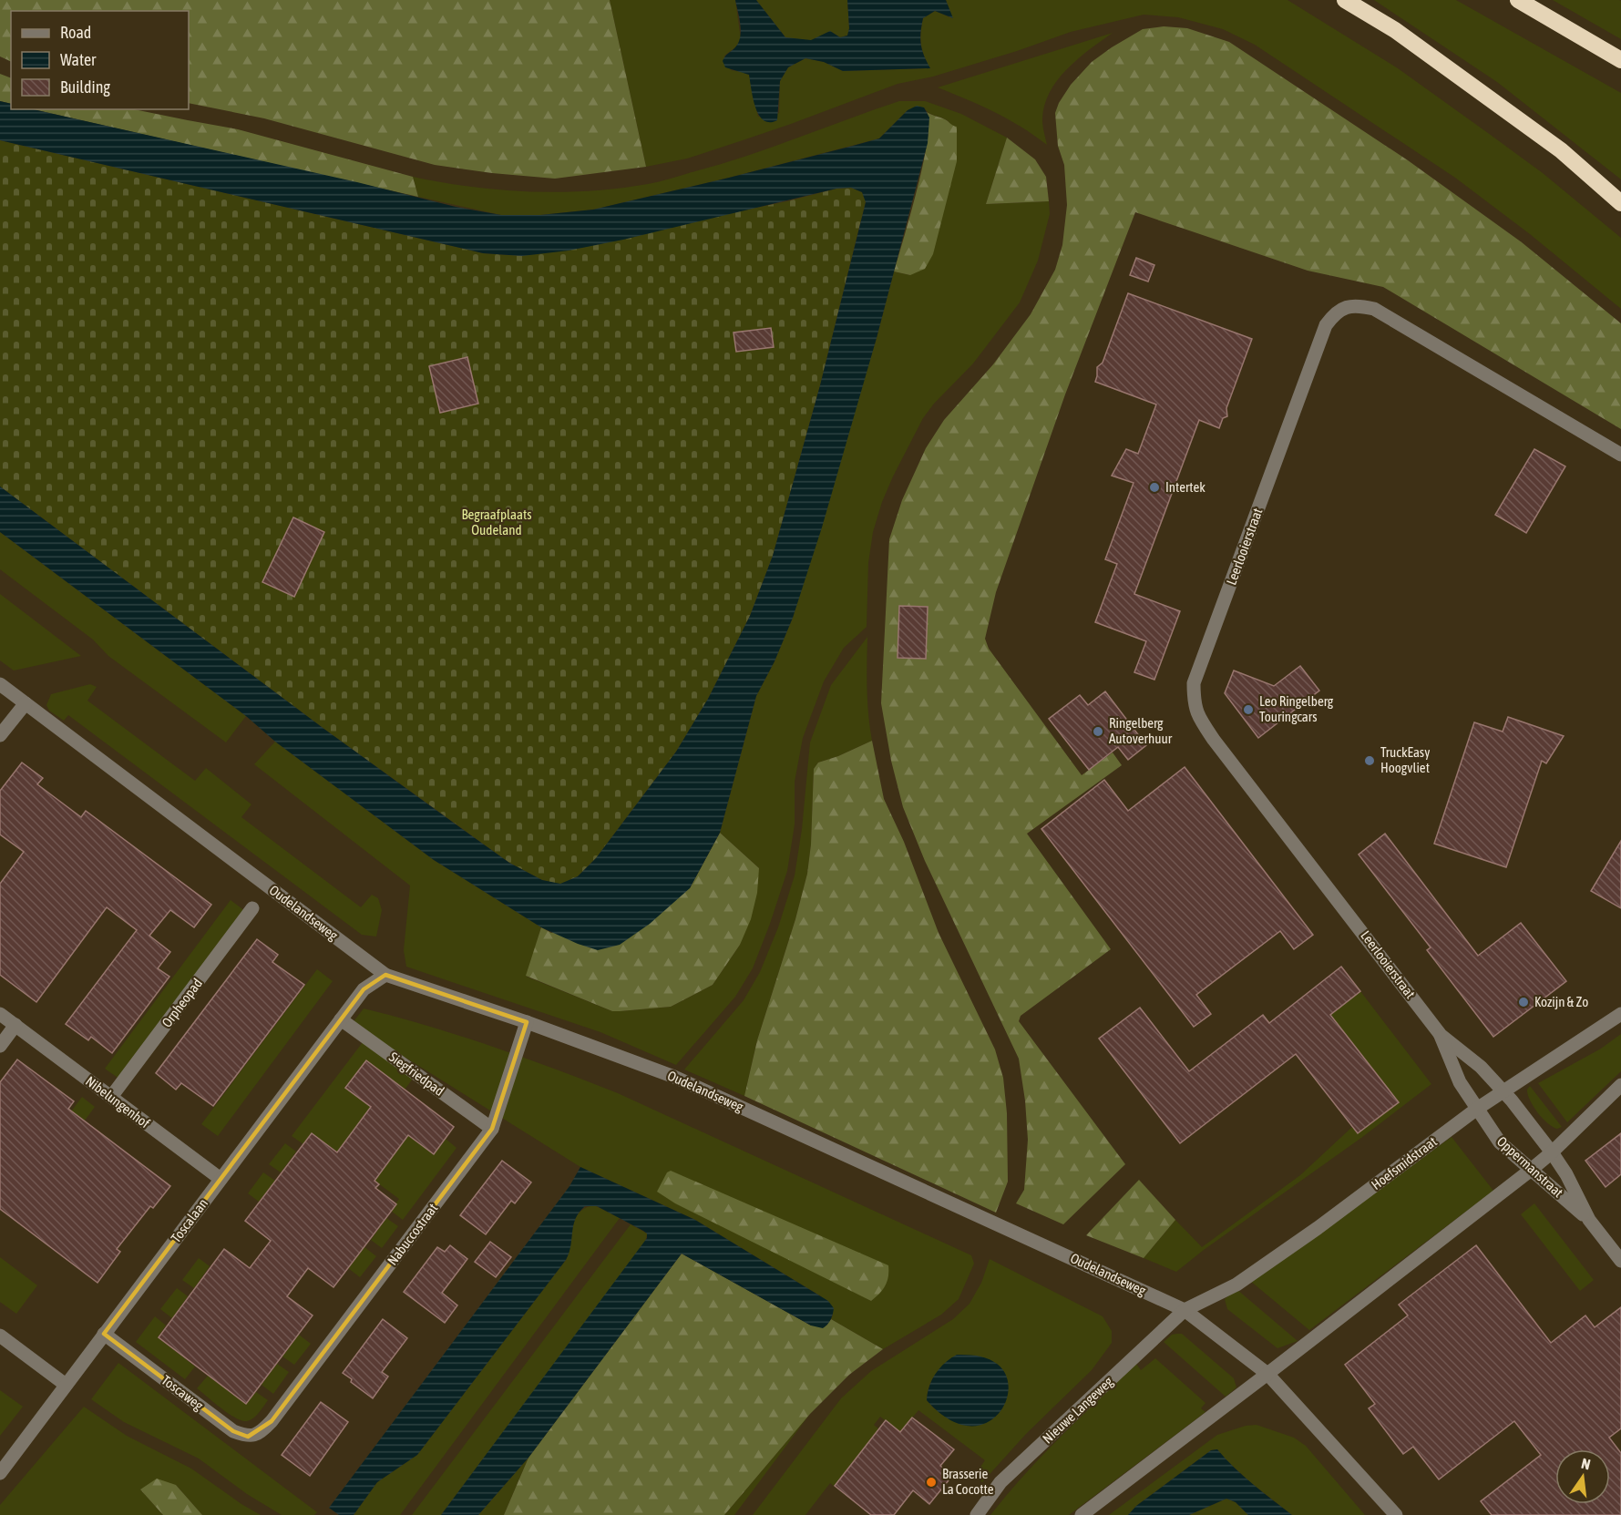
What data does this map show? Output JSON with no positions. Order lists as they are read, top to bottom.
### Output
{
  "streets": {
    "street": [
      "Leerlooierstraat",
      "Oudelandseweg",
      "Orpheopad",
      "Siegfriedpad",
      "Nibelungenhof",
      "Hoefsmidstraat",
      "Oppermanstraat",
      "Toscalaan",
      "Nabuccostraat",
      "Toscaweg",
      "Nieuwe Langeweg"
    ]
  },
  "crossings": [
    ["Leerlooierstraat", "Hoefsmidstraat"],
    ["Leerlooierstraat", "Oppermanstraat"],
    ["Oudelandseweg", "Hoefsmidstraat"],
    ["Oudelandseweg", "Toscalaan"],
    ["Oudelandseweg", "Nabuccostraat"],
    ["Oudelandseweg", "Nieuwe Langeweg"],
    ["Orpheopad", "Nibelungenhof"],
    ["Siegfriedpad", "Toscalaan"],
    ["Siegfriedpad", "Nabuccostraat"],
    ["Nibelungenhof", "Toscalaan"],
    ["Hoefsmidstraat", "Oppermanstraat"],
    ["Hoefsmidstraat", "Nieuwe Langeweg"],
    ["Toscalaan", "Toscaweg"],
    ["Nabuccostraat", "Toscaweg"]
  ],
  "parks": ["Begraafplaats Oudeland"],
  "places": [
    "Intertek",
    "Leo Ringelberg Touringcars",
    "Ringelberg Autoverhuur",
    "TruckEasy Hoogvliet",
    "Kozijn & Zo",
    "Brasserie La Cocotte"
  ],
  "legend": ["Road", "Water", "Building"],
  "north": "top"
}
